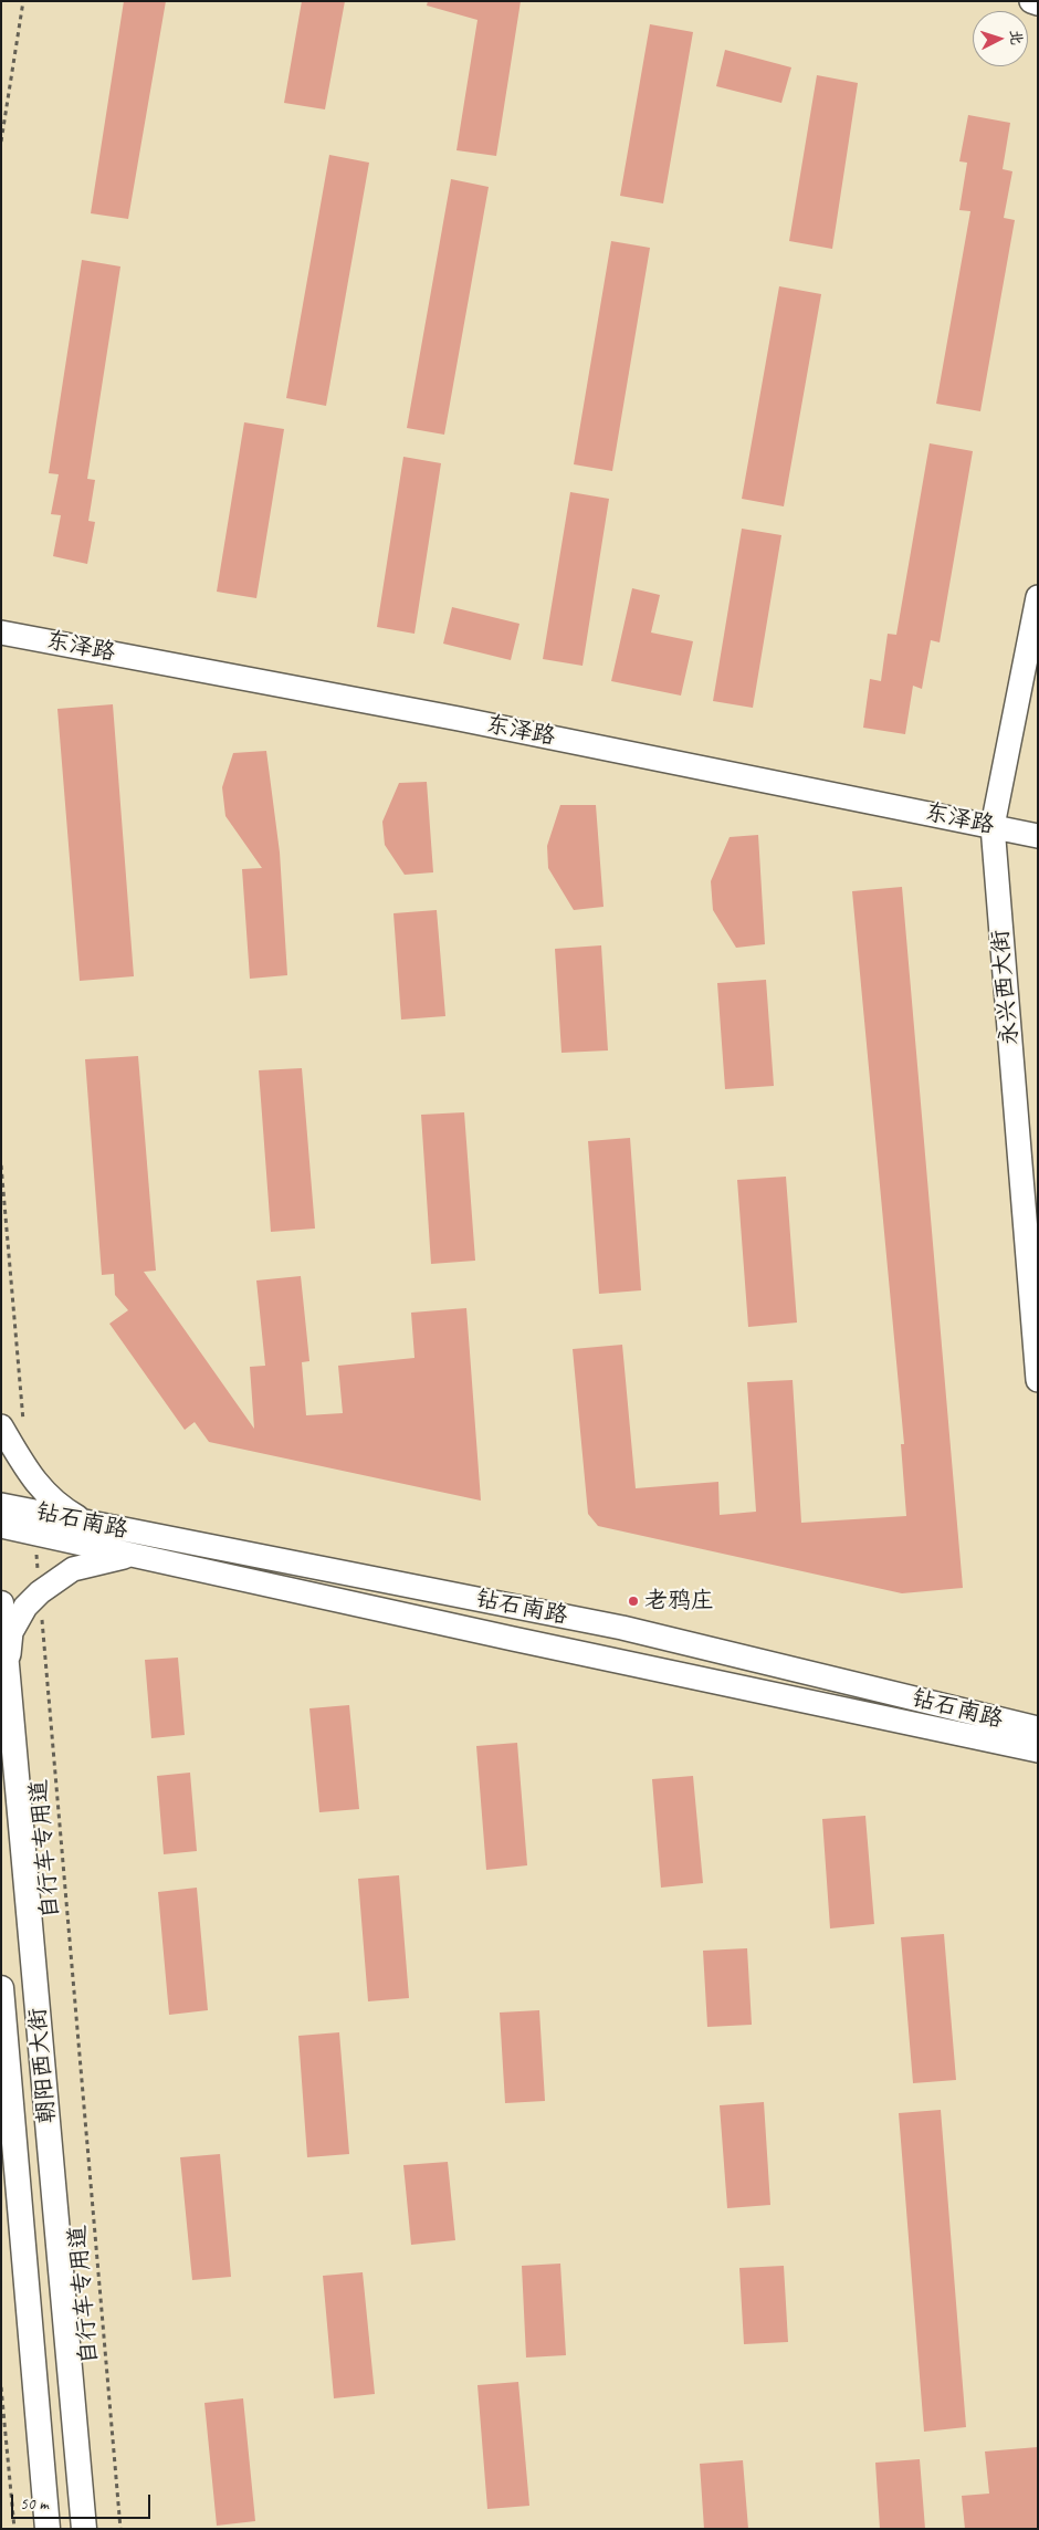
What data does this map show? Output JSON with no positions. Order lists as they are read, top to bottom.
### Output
{
  "streets": {
    "main road": [
      "东泽路",
      "永兴西大街",
      "钻石南路",
      "朝阳西大街"
    ],
    "path": ["自行车专用道"]
  },
  "crossings": [
    ["东泽路", "永兴西大街"],
    ["钻石南路", "自行车专用道"]
  ],
  "places": ["老鸦庄"],
  "scale_bar": "50 m",
  "north": "right"
}
